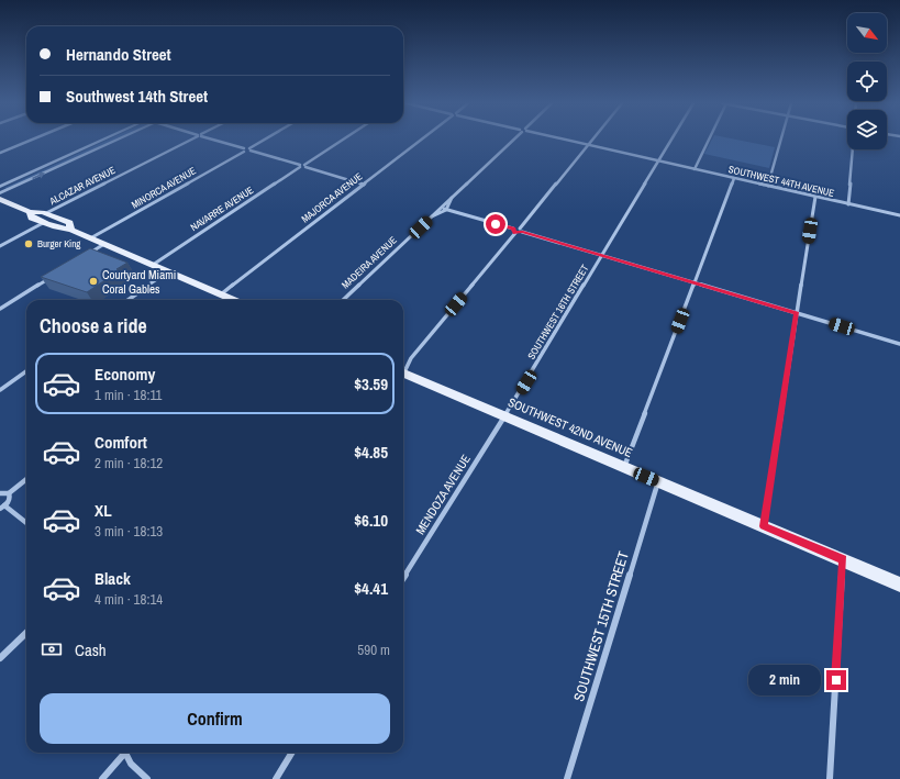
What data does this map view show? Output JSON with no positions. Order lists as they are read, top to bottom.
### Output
{
  "streets": {
    "main road": ["SOUTHWEST 42ND AVENUE"],
    "street": [
      "SOUTHWEST 44TH AVENUE",
      "ALCAZAR AVENUE",
      "MINORCA AVENUE",
      "MAJORCA AVENUE",
      "NAVARRE AVENUE",
      "MADEIRA AVENUE",
      "SOUTHWEST 16TH STREET",
      "MENDOZA AVENUE",
      "SOUTHWEST 15TH STREET"
    ]
  },
  "crossings": [
    ["SOUTHWEST 44TH AVENUE", "SOUTHWEST 16TH STREET"],
    ["SOUTHWEST 16TH STREET", "SOUTHWEST 42ND AVENUE"],
    ["SOUTHWEST 16TH STREET", "MENDOZA AVENUE"],
    ["SOUTHWEST 42ND AVENUE", "MENDOZA AVENUE"],
    ["SOUTHWEST 42ND AVENUE", "SOUTHWEST 15TH STREET"]
  ],
  "places": ["Burger King", "Courtyard Miami Coral Gables"],
  "north": "bottom right",
  "page": {
    "banner": ["Hernando Street", "Southwest 14th Street"],
    "heading": "Choose a ride",
    "list": [
      {
        "name": "Economy",
        "note": "1 min · 18:11",
        "value": "$3.59"
      },
      {
        "name": "Comfort",
        "note": "2 min · 18:12",
        "value": "$4.85"
      },
      {
        "name": "XL",
        "note": "3 min · 18:13",
        "value": "$6.10"
      },
      {
        "name": "Black",
        "note": "4 min · 18:14",
        "value": "$4.41"
      }
    ],
    "pay": ["Cash", "590 m"],
    "bubble": "2 min",
    "buttons": "Confirm"
  }
}
